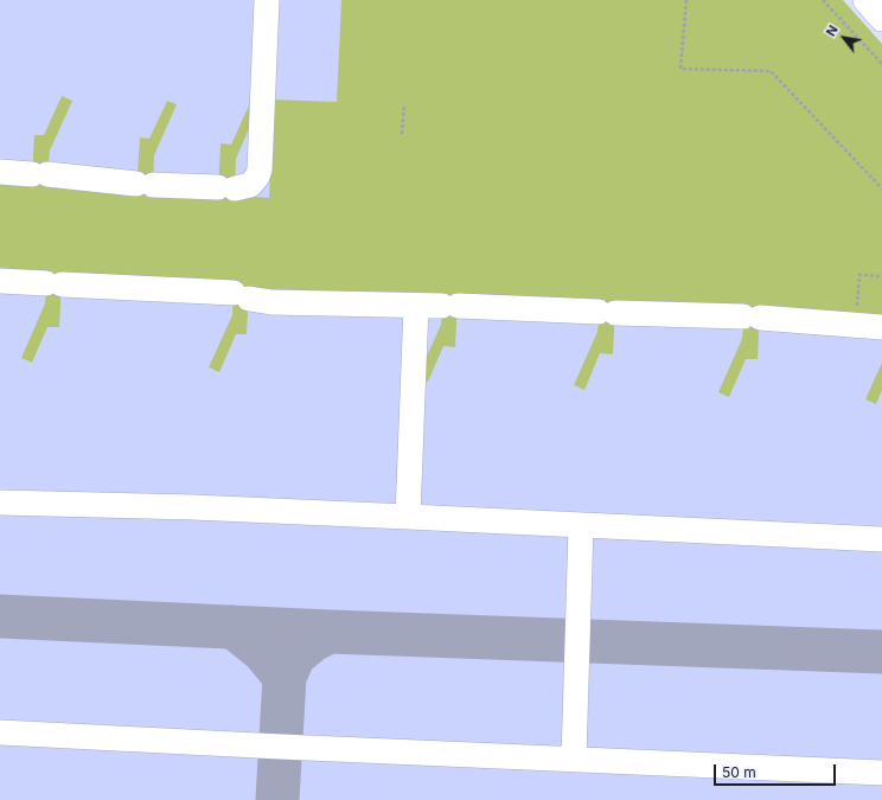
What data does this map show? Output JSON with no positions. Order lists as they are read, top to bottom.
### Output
{
  "scale_bar": "50 m",
  "north": "top left"
}
